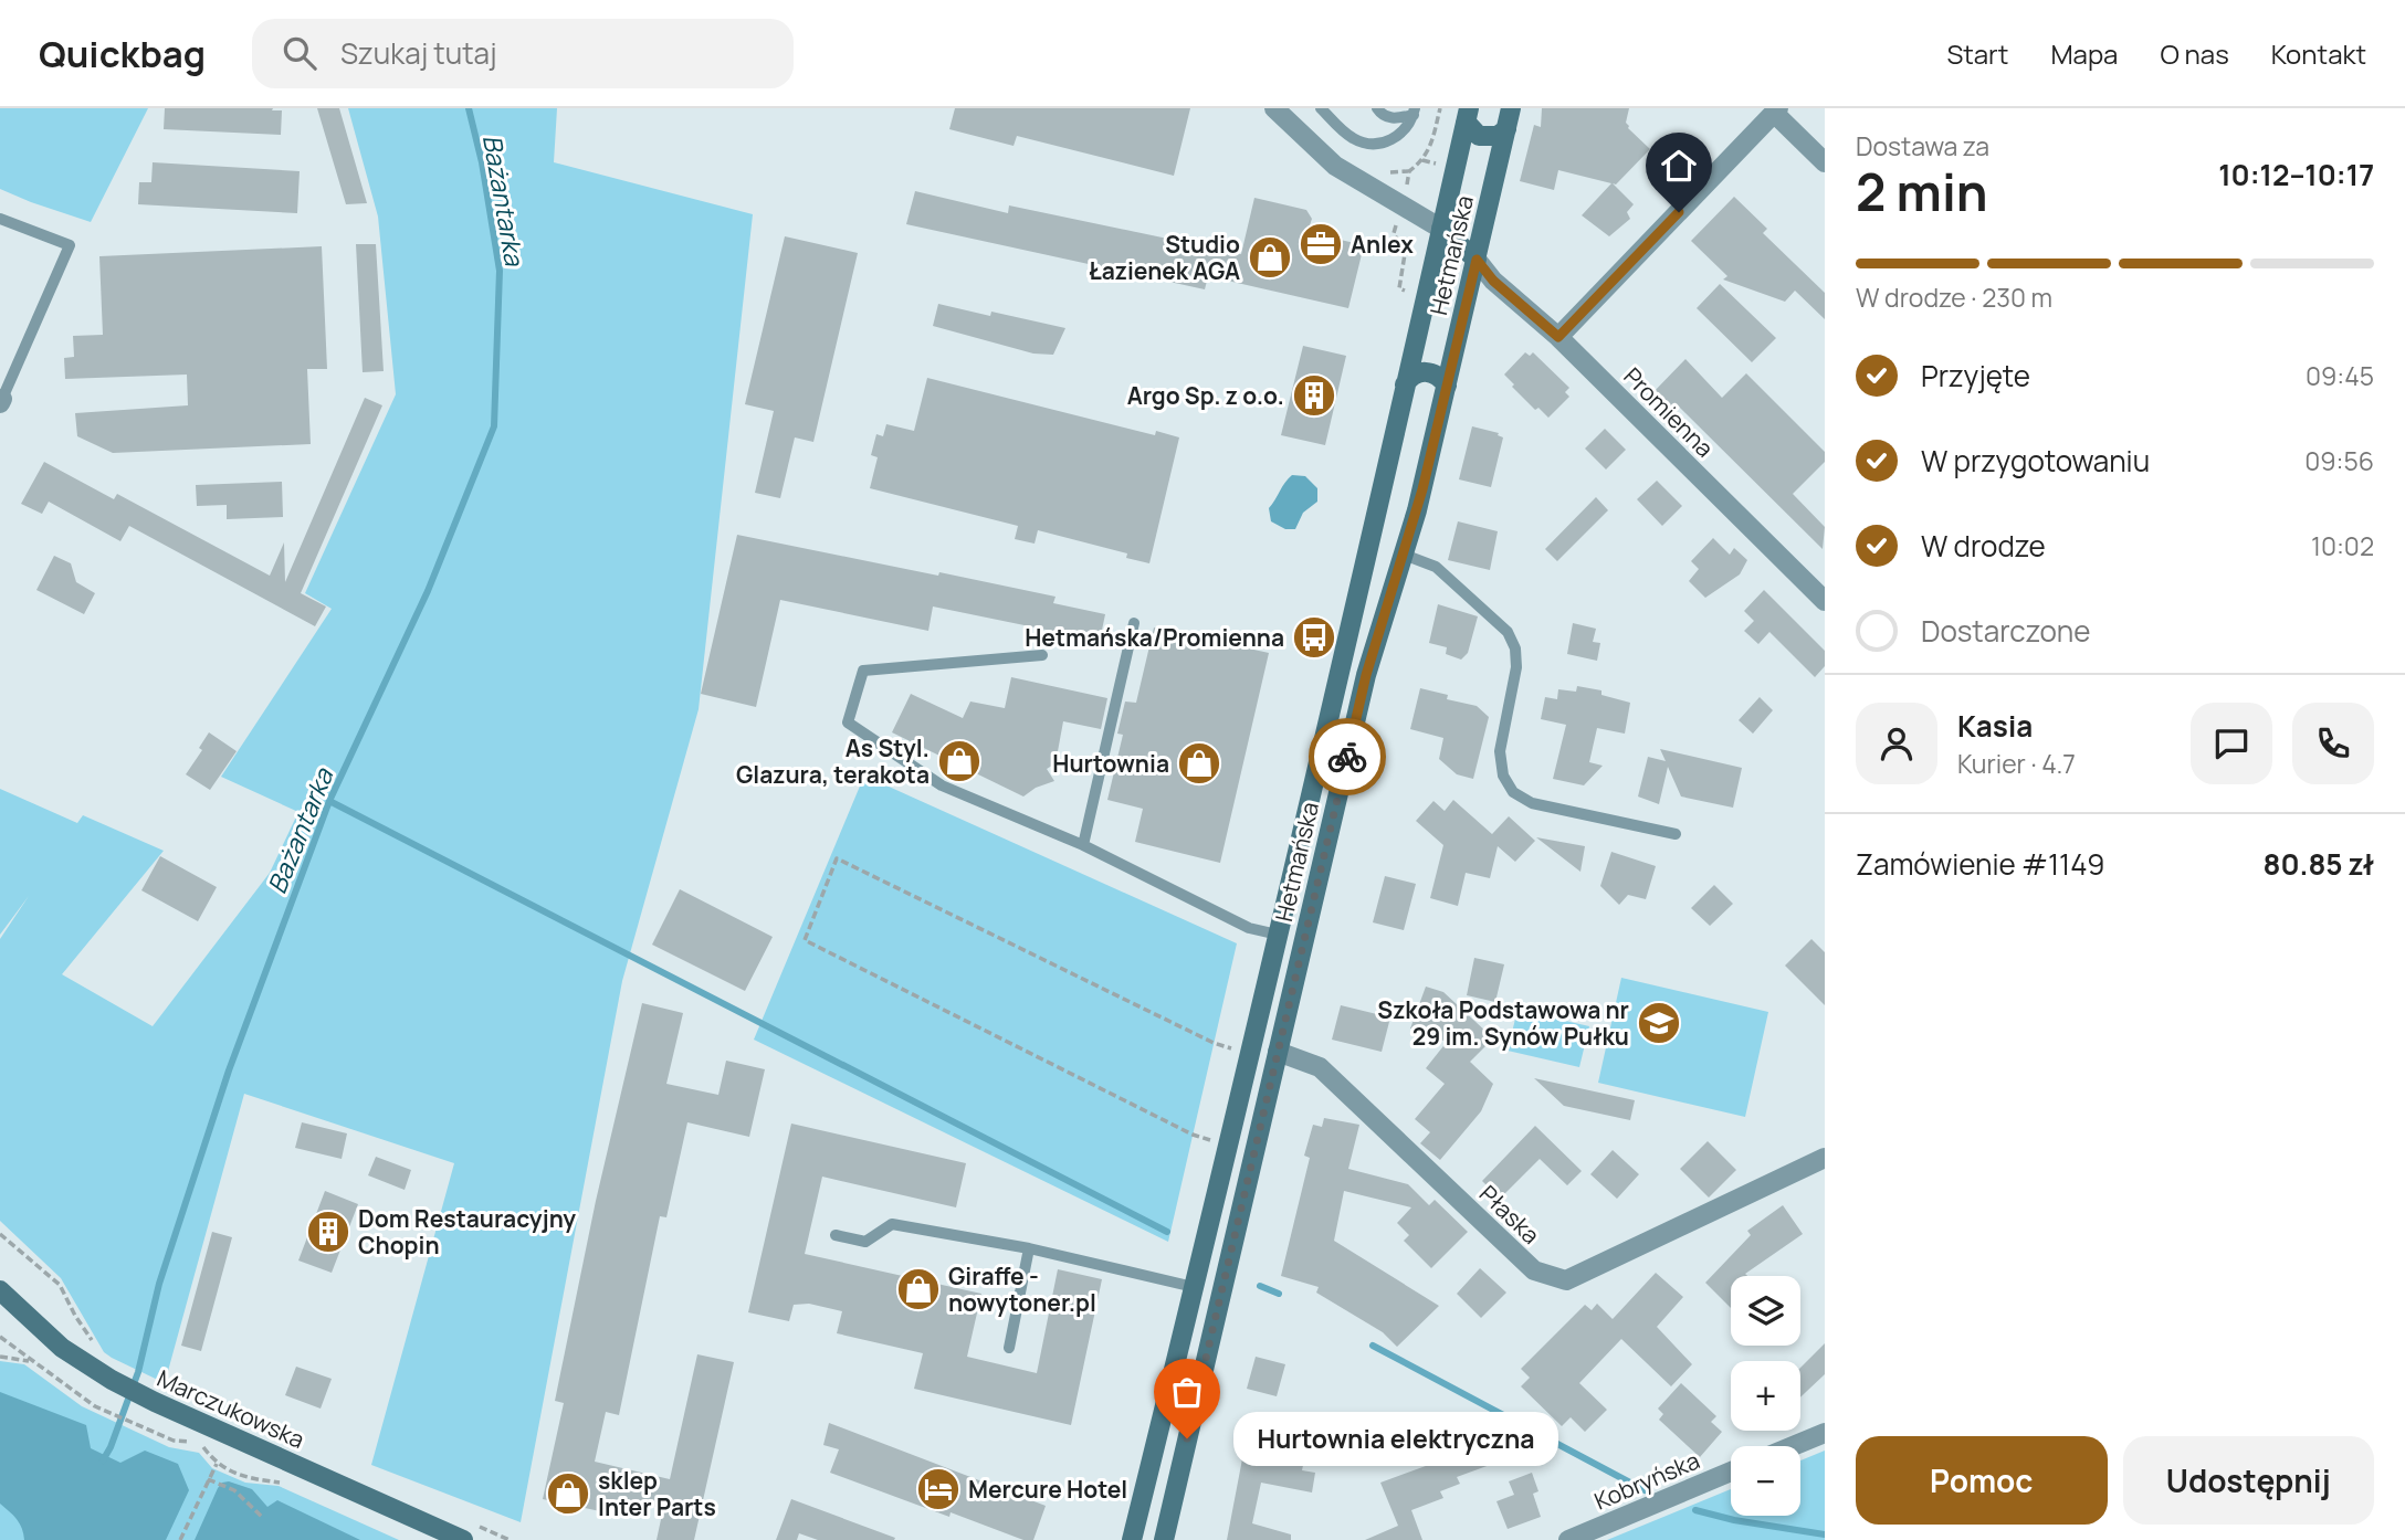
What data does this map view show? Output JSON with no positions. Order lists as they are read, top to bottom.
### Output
{
  "streets": {
    "main road": ["Hetmańska", "Marczukowska"],
    "street": ["Promienna", "Płaska", "Kobryńska"]
  },
  "crossings": [
    ["Hetmańska", "Promienna"],
    ["Hetmańska", "Płaska"]
  ],
  "water": ["Bażantarka"],
  "places": {
    "office": ["Anlex"],
    "shop": [
      "Studio Łazienek AGA",
      "As Styl. Glazura, terakota",
      "Hurtownia",
      "Giraffe - nowytoner.pl",
      "sklep Inter Parts"
    ],
    "building": ["Argo Sp. z o.o.", "Dom Restauracyjny Chopin"],
    "bus stop": ["Hetmańska/Promienna"],
    "school or university": ["Szkoła Podstawowa nr 29 im. Synów Pułku"],
    "other": ["Hurtownia elektryczna"],
    "hotel": ["Mercure Hotel"]
  },
  "page": {
    "header": "Quickbag",
    "search": "Szukaj tutaj",
    "nav": [
      "Start",
      "Mapa",
      "O nas",
      "Kontakt"
    ],
    "heading": ["2 min", "Dostawa za", "10:12–10:17"],
    "panel": [
      "Kasia",
      "Kurier · 4.7",
      "Zamówienie #1149",
      "80.85 zł"
    ],
    "bar": "W drodze · 230 m",
    "list": [
      ["Przyjęte", "09:45"],
      ["W przygotowaniu", "09:56"],
      ["W drodze", "10:02"],
      "Dostarczone"
    ],
    "map_buttons": ["+", "−"],
    "bubble": "Hurtownia elektryczna",
    "buttons": ["Pomoc", "Udostępnij"]
  }
}
